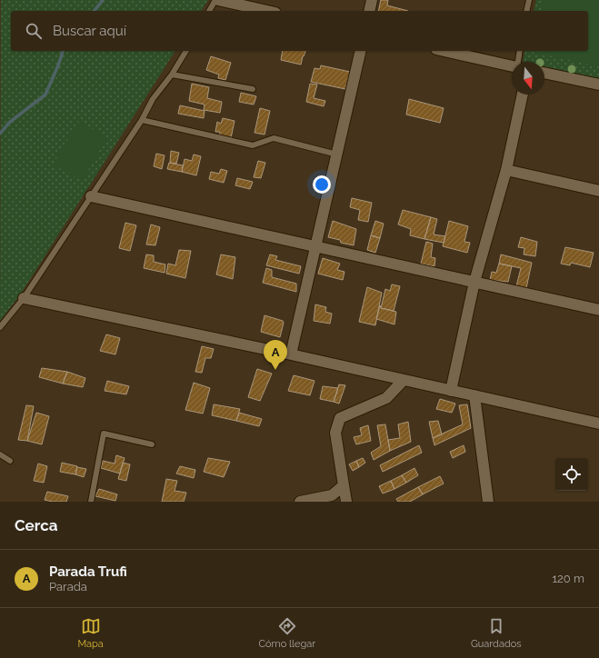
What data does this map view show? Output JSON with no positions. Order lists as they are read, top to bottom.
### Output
{
  "north": "bottom",
  "page": {
    "search": "Buscar aquí",
    "pins": "A",
    "heading": "Cerca",
    "list": [
      {
        "mark": "A",
        "name": "Parada Trufi",
        "note": "Parada",
        "value": "120 m"
      }
    ],
    "nav": ["Mapa", "Cómo llegar", "Guardados"]
  }
}
